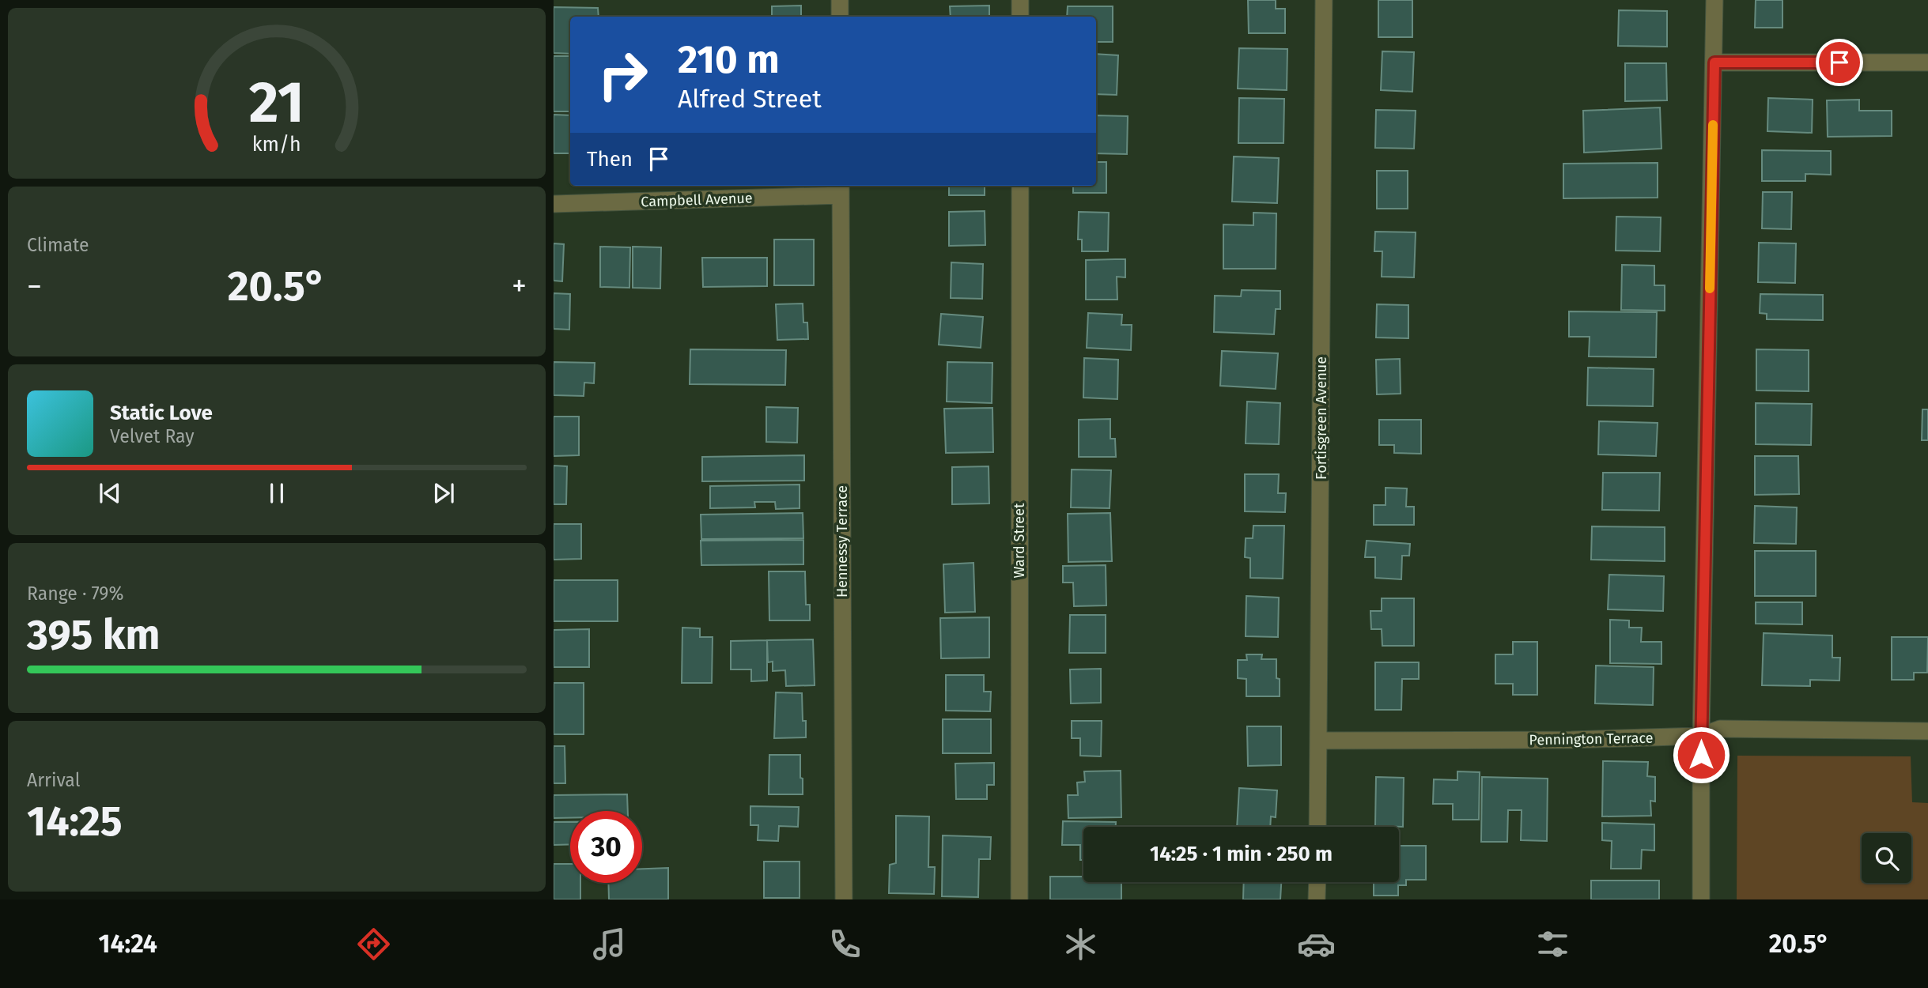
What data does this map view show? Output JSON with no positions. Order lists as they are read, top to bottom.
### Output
{
  "streets": {
    "street": [
      "Campbell Avenue",
      "Fortisgreen Avenue",
      "Ward Street",
      "Hennessy Terrace",
      "Pennington Terrace"
    ]
  },
  "crossings": [
    ["Campbell Avenue", "Hennessy Terrace"],
    ["Fortisgreen Avenue", "Pennington Terrace"]
  ],
  "page": {
    "turn": ["210 m", "Alfred Street"],
    "then": "Then",
    "tile": [
      "Climate",
      ["Range · 79%", "395 km"],
      ["Arrival", "14:25"]
    ],
    "heat": ["−", "20.5°", "+"],
    "song": ["Static Love", "Velvet Ray"],
    "limit": "30",
    "trip": "14:25 · 1 min · 250 m",
    "tabs": ["14:24", "20.5°"],
    "gauge": ["21", "km/h"]
  }
}
